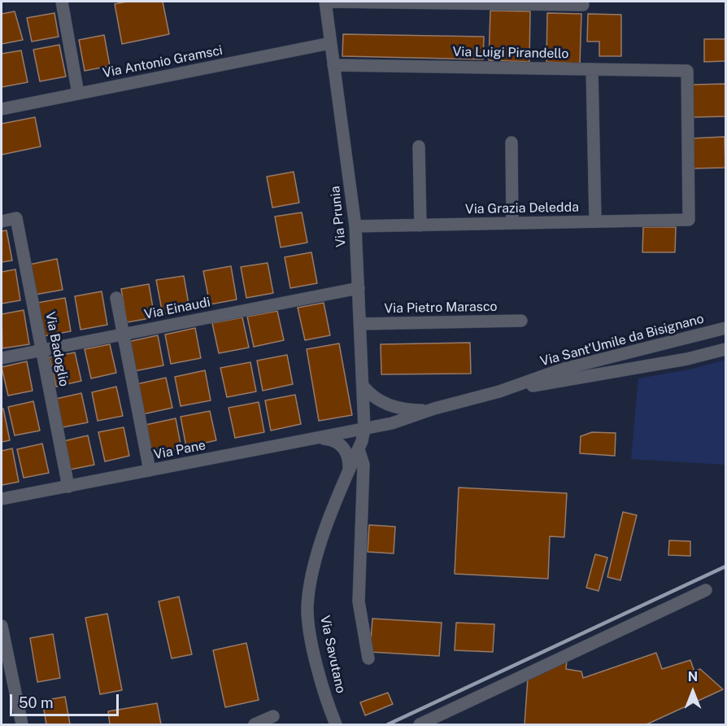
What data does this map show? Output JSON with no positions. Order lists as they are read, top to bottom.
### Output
{
  "streets": {
    "street": [
      "Via Luigi Pirandello",
      "Via Antonio Gramsci",
      "Via Grazia Deledda",
      "Via Prunia",
      "Via Pietro Marasco",
      "Via Einaudi",
      "Via Sant'Umile da Bisignano",
      "Via Badoglio",
      "Via Pane",
      "Via Savutano"
    ]
  },
  "crossings": [
    ["Via Luigi Pirandello", "Via Grazia Deledda"],
    ["Via Luigi Pirandello", "Via Prunia"],
    ["Via Antonio Gramsci", "Via Prunia"],
    ["Via Grazia Deledda", "Via Prunia"],
    ["Via Prunia", "Via Pietro Marasco"],
    ["Via Prunia", "Via Einaudi"],
    ["Via Prunia", "Via Pane"],
    ["Via Prunia", "Via Savutano"],
    ["Via Einaudi", "Via Badoglio"],
    ["Via Sant'Umile da Bisignano", "Via Pane"],
    ["Via Badoglio", "Via Pane"]
  ],
  "scale_bar": "50 m",
  "north": "top"
}
